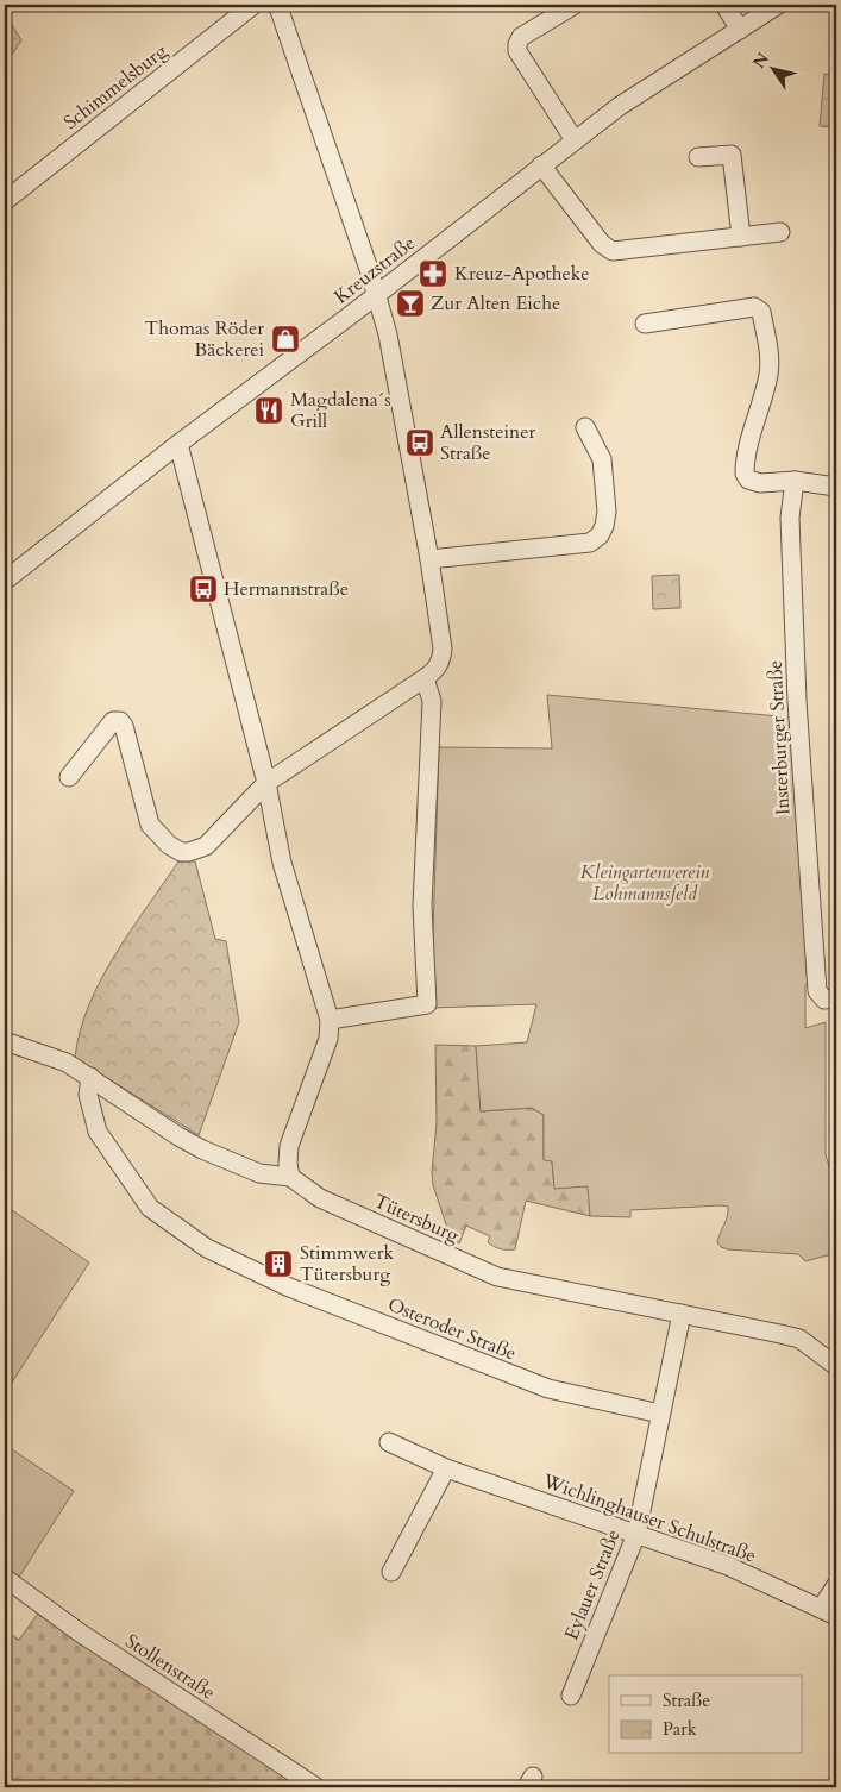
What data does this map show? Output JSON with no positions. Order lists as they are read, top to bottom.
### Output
{
  "streets": {
    "street": [
      "Schimmelsburg",
      "Kreuzstraße",
      "Insterburger Straße",
      "Tütersburg",
      "Osteroder Straße",
      "Wichlinghauser Schulstraße",
      "Eylauer Straße",
      "Stollenstraße"
    ]
  },
  "crossings": [
    ["Tütersburg", "Eylauer Straße"],
    ["Osteroder Straße", "Eylauer Straße"],
    ["Wichlinghauser Schulstraße", "Eylauer Straße"]
  ],
  "parks": ["Kleingartenverein Lohmannsfeld"],
  "places": {
    "pharmacy": ["Kreuz-Apotheke"],
    "bar": ["Zur Alten Eiche"],
    "shop": ["Thomas Röder Bäckerei"],
    "restaurant": ["Magdalena´s Grill"],
    "bus stop": ["Allensteiner Straße", "Hermannstraße"],
    "building": ["Stimmwerk Tütersburg"]
  },
  "legend": ["Straße", "Park"],
  "north": "top left"
}
